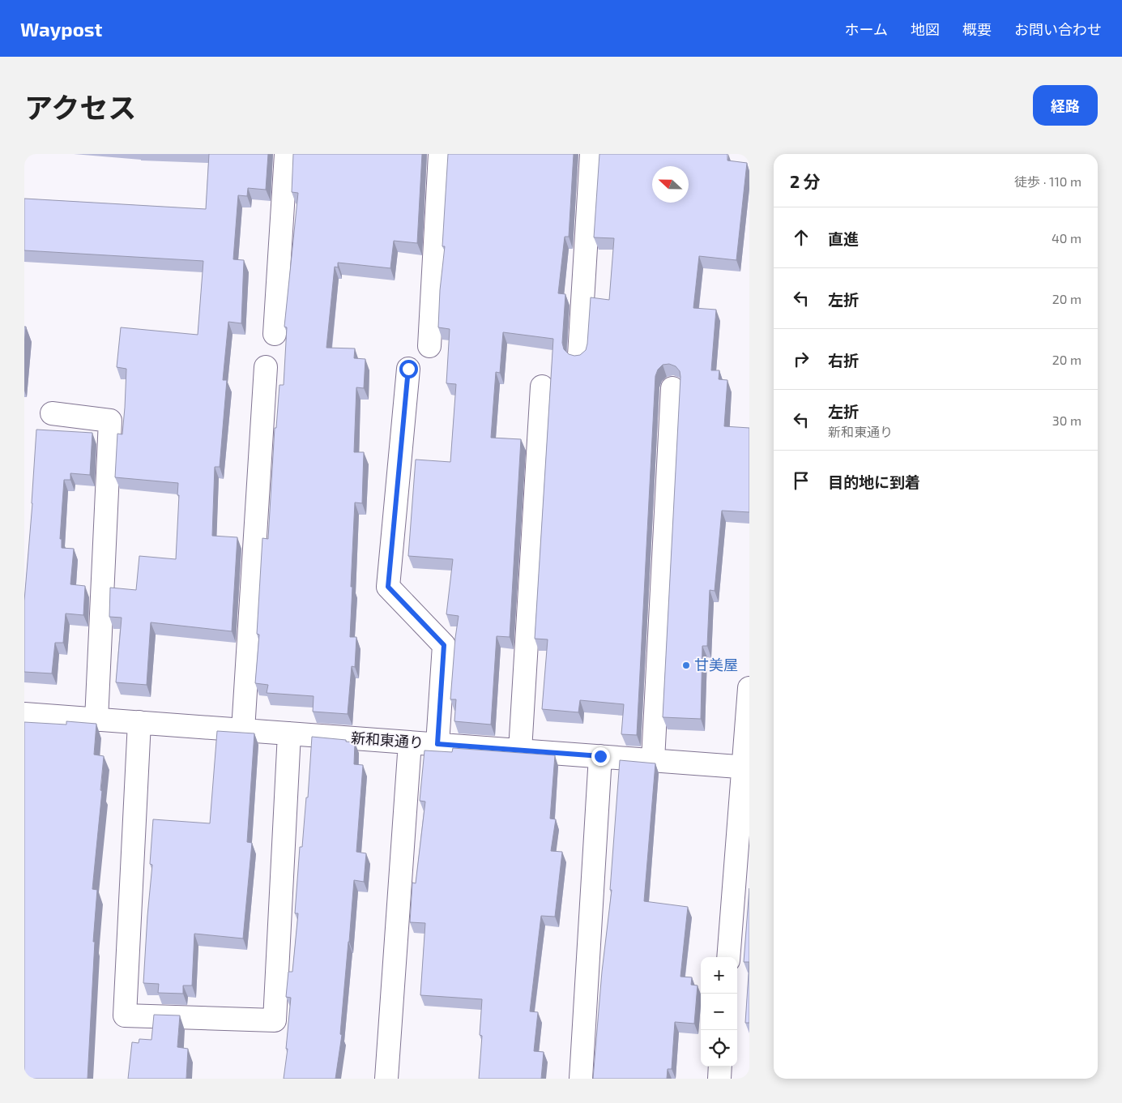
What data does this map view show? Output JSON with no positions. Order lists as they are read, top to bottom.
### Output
{
  "streets": {
    "street": ["新和東通り"]
  },
  "places": ["甘美屋"],
  "north": "left",
  "page": {
    "header": "Waypost",
    "nav": [
      "ホーム",
      "地図",
      "概要",
      "お問い合わせ"
    ],
    "title": "アクセス",
    "buttons": "経路",
    "heading": ["2 分", "徒歩 · 110 m"],
    "list": [
      ["直進", "40 m"],
      ["左折", "20 m"],
      ["右折", "20 m"],
      ["左折", "新和東通り", "30 m"],
      "目的地に到着"
    ],
    "map_buttons": ["+", "−"]
  }
}
